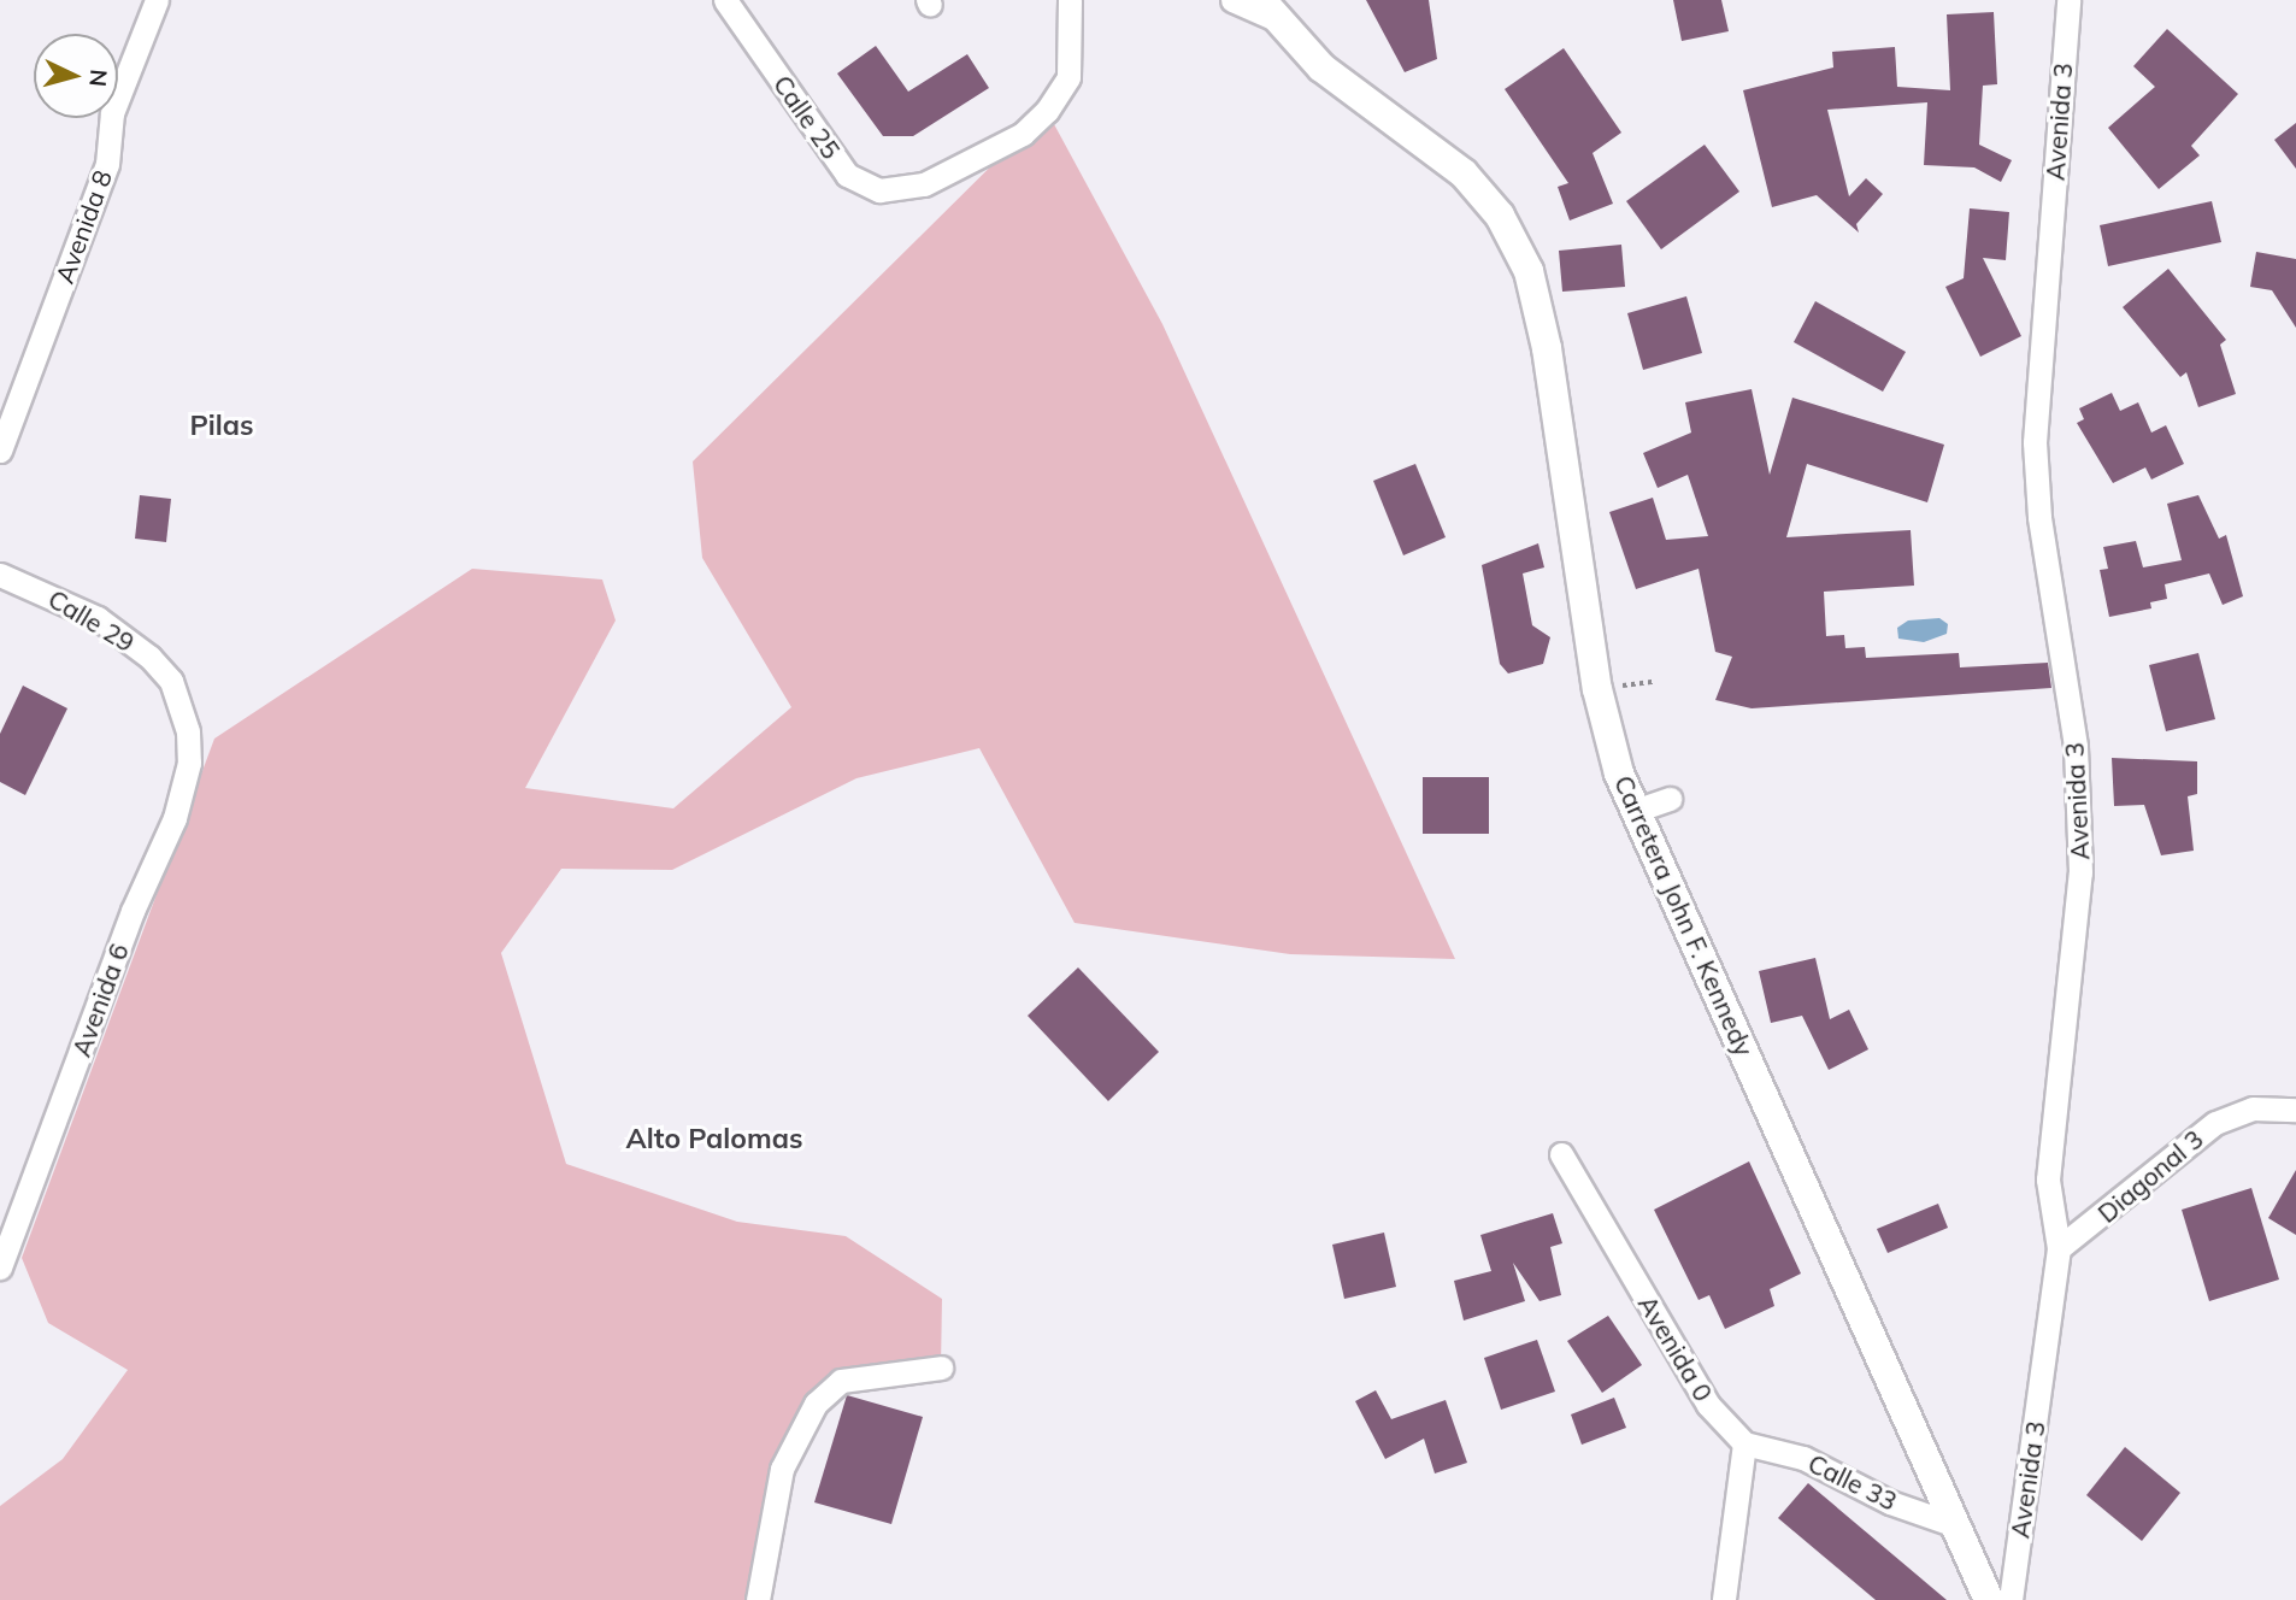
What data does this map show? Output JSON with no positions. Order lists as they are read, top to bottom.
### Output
{
  "streets": {
    "main road": ["Carretera John F. Kennedy"],
    "street": [
      "Calle 25",
      "Avenida 3",
      "Avenida 8",
      "Calle 29",
      "Avenida 6",
      "Diagonal 3",
      "Avenida 0",
      "Calle 33"
    ]
  },
  "crossings": [
    ["Avenida 3", "Diagonal 3"],
    ["Calle 29", "Avenida 6"],
    ["Carretera John F. Kennedy", "Calle 33"],
    ["Avenida 0", "Calle 33"]
  ],
  "districts": ["Pilas", "Alto Palomas"],
  "north": "right"
}
